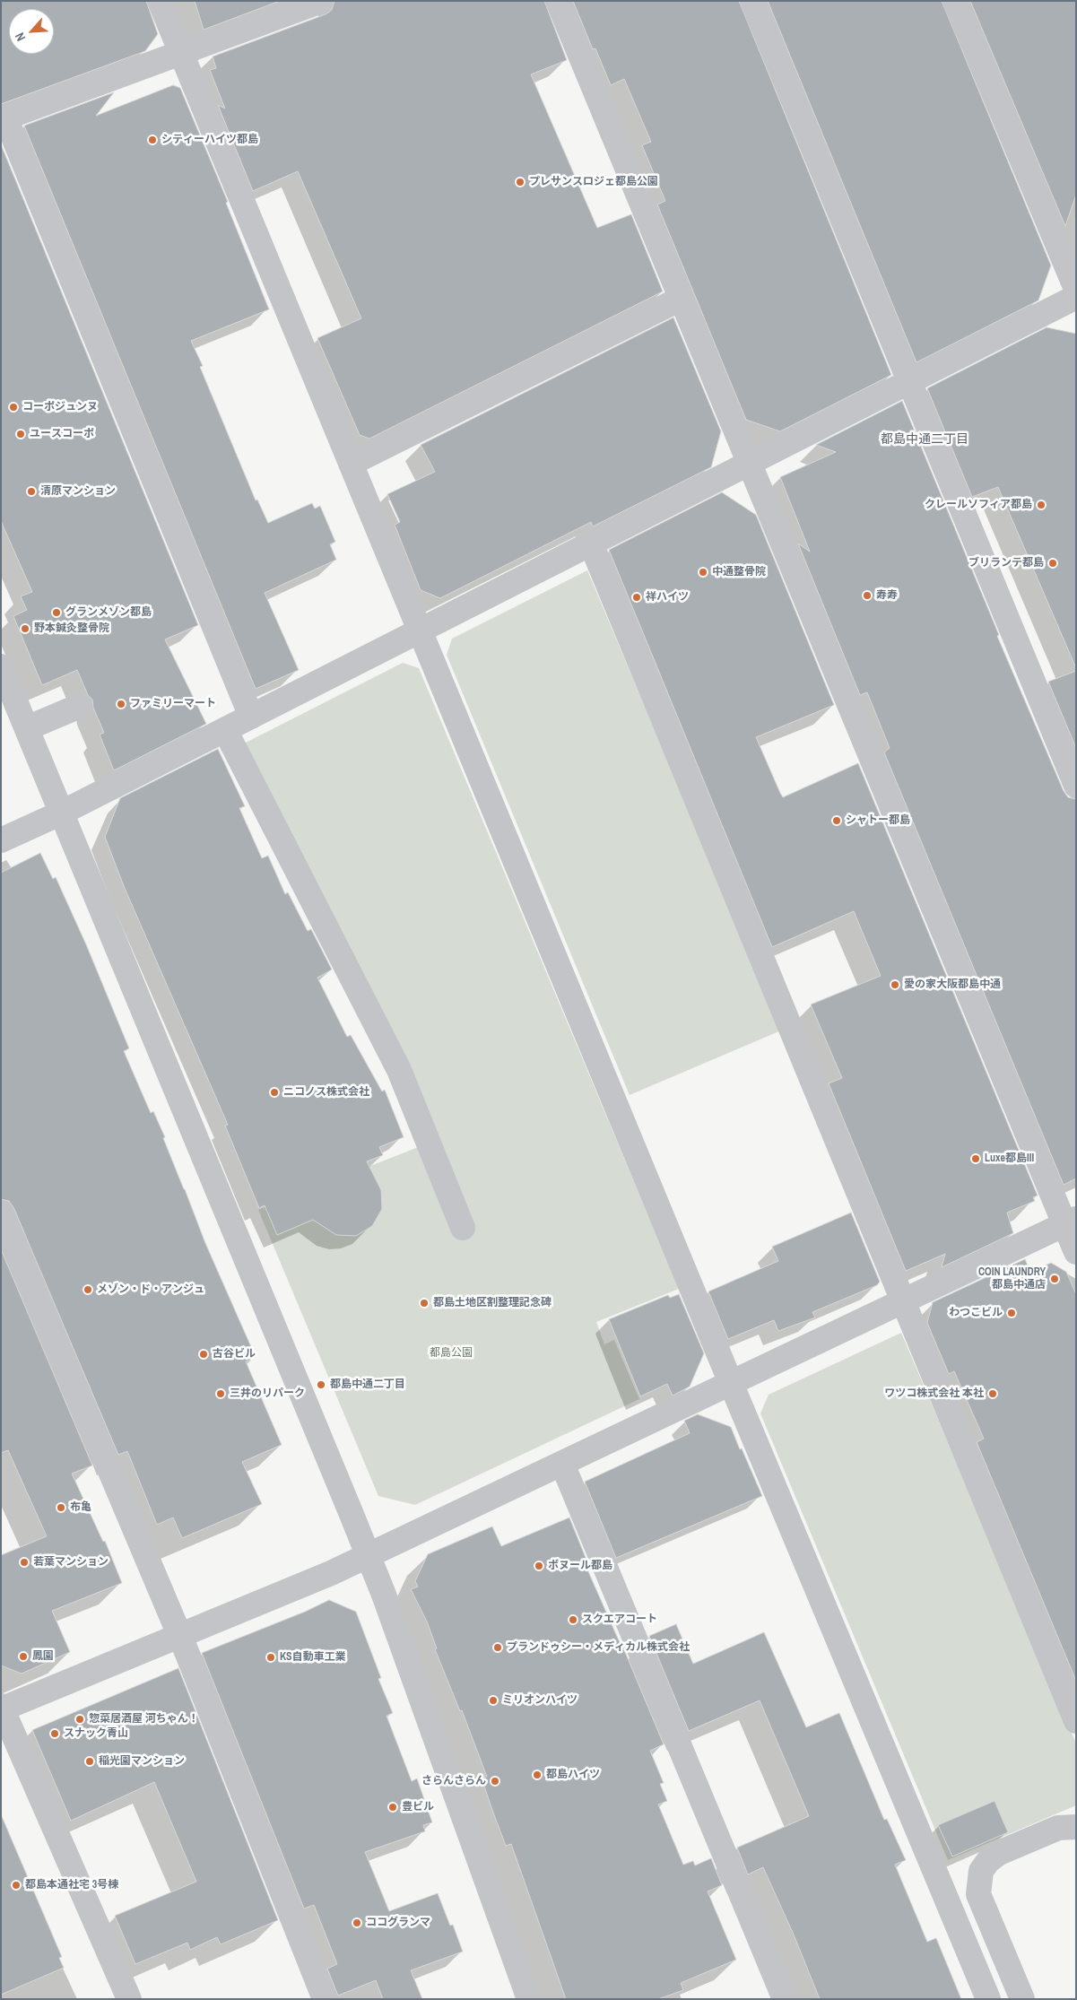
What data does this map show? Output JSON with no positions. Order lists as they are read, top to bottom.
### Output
{
  "districts": ["都島中通二丁目"],
  "parks": ["都島公園"],
  "places": [
    "シティーハイツ都島",
    "プレサンスロジェ都島公園",
    "コーポジュンヌ",
    "ユースコーポ",
    "清原マンション",
    "クレールソフィア都島",
    "ブリランテ都島",
    "中通整骨院",
    "寿寿",
    "祥ハイツ",
    "グランメゾン都島",
    "野本鍼灸整骨院",
    "ファミリーマート",
    "シャトー都島",
    "愛の家大阪都島中通",
    "ニコノス株式会社",
    "Luxe都島III",
    "COIN LAUNDRY 都島中通店",
    "メゾン・ド・アンジュ",
    "都島土地区割整理記念碑",
    "わつこビル",
    "古谷ビル",
    "都島中通二丁目",
    "三井のリパーク",
    "ワツコ株式会社 本社",
    "布亀",
    "若葉マンション",
    "ボヌール都島",
    "スクエアコート",
    "プランドゥシー・メディカル株式会社",
    "鳳園",
    "KS自動車工業",
    "ミリオンハイツ",
    "惣菜居酒屋 河ちゃん！",
    "スナック青山",
    "稲光園マンション",
    "都島ハイツ",
    "さらんさらん",
    "豊ビル",
    "都島本通社宅 3号棟",
    "ココグランマ"
  ],
  "north": "bottom left"
}
